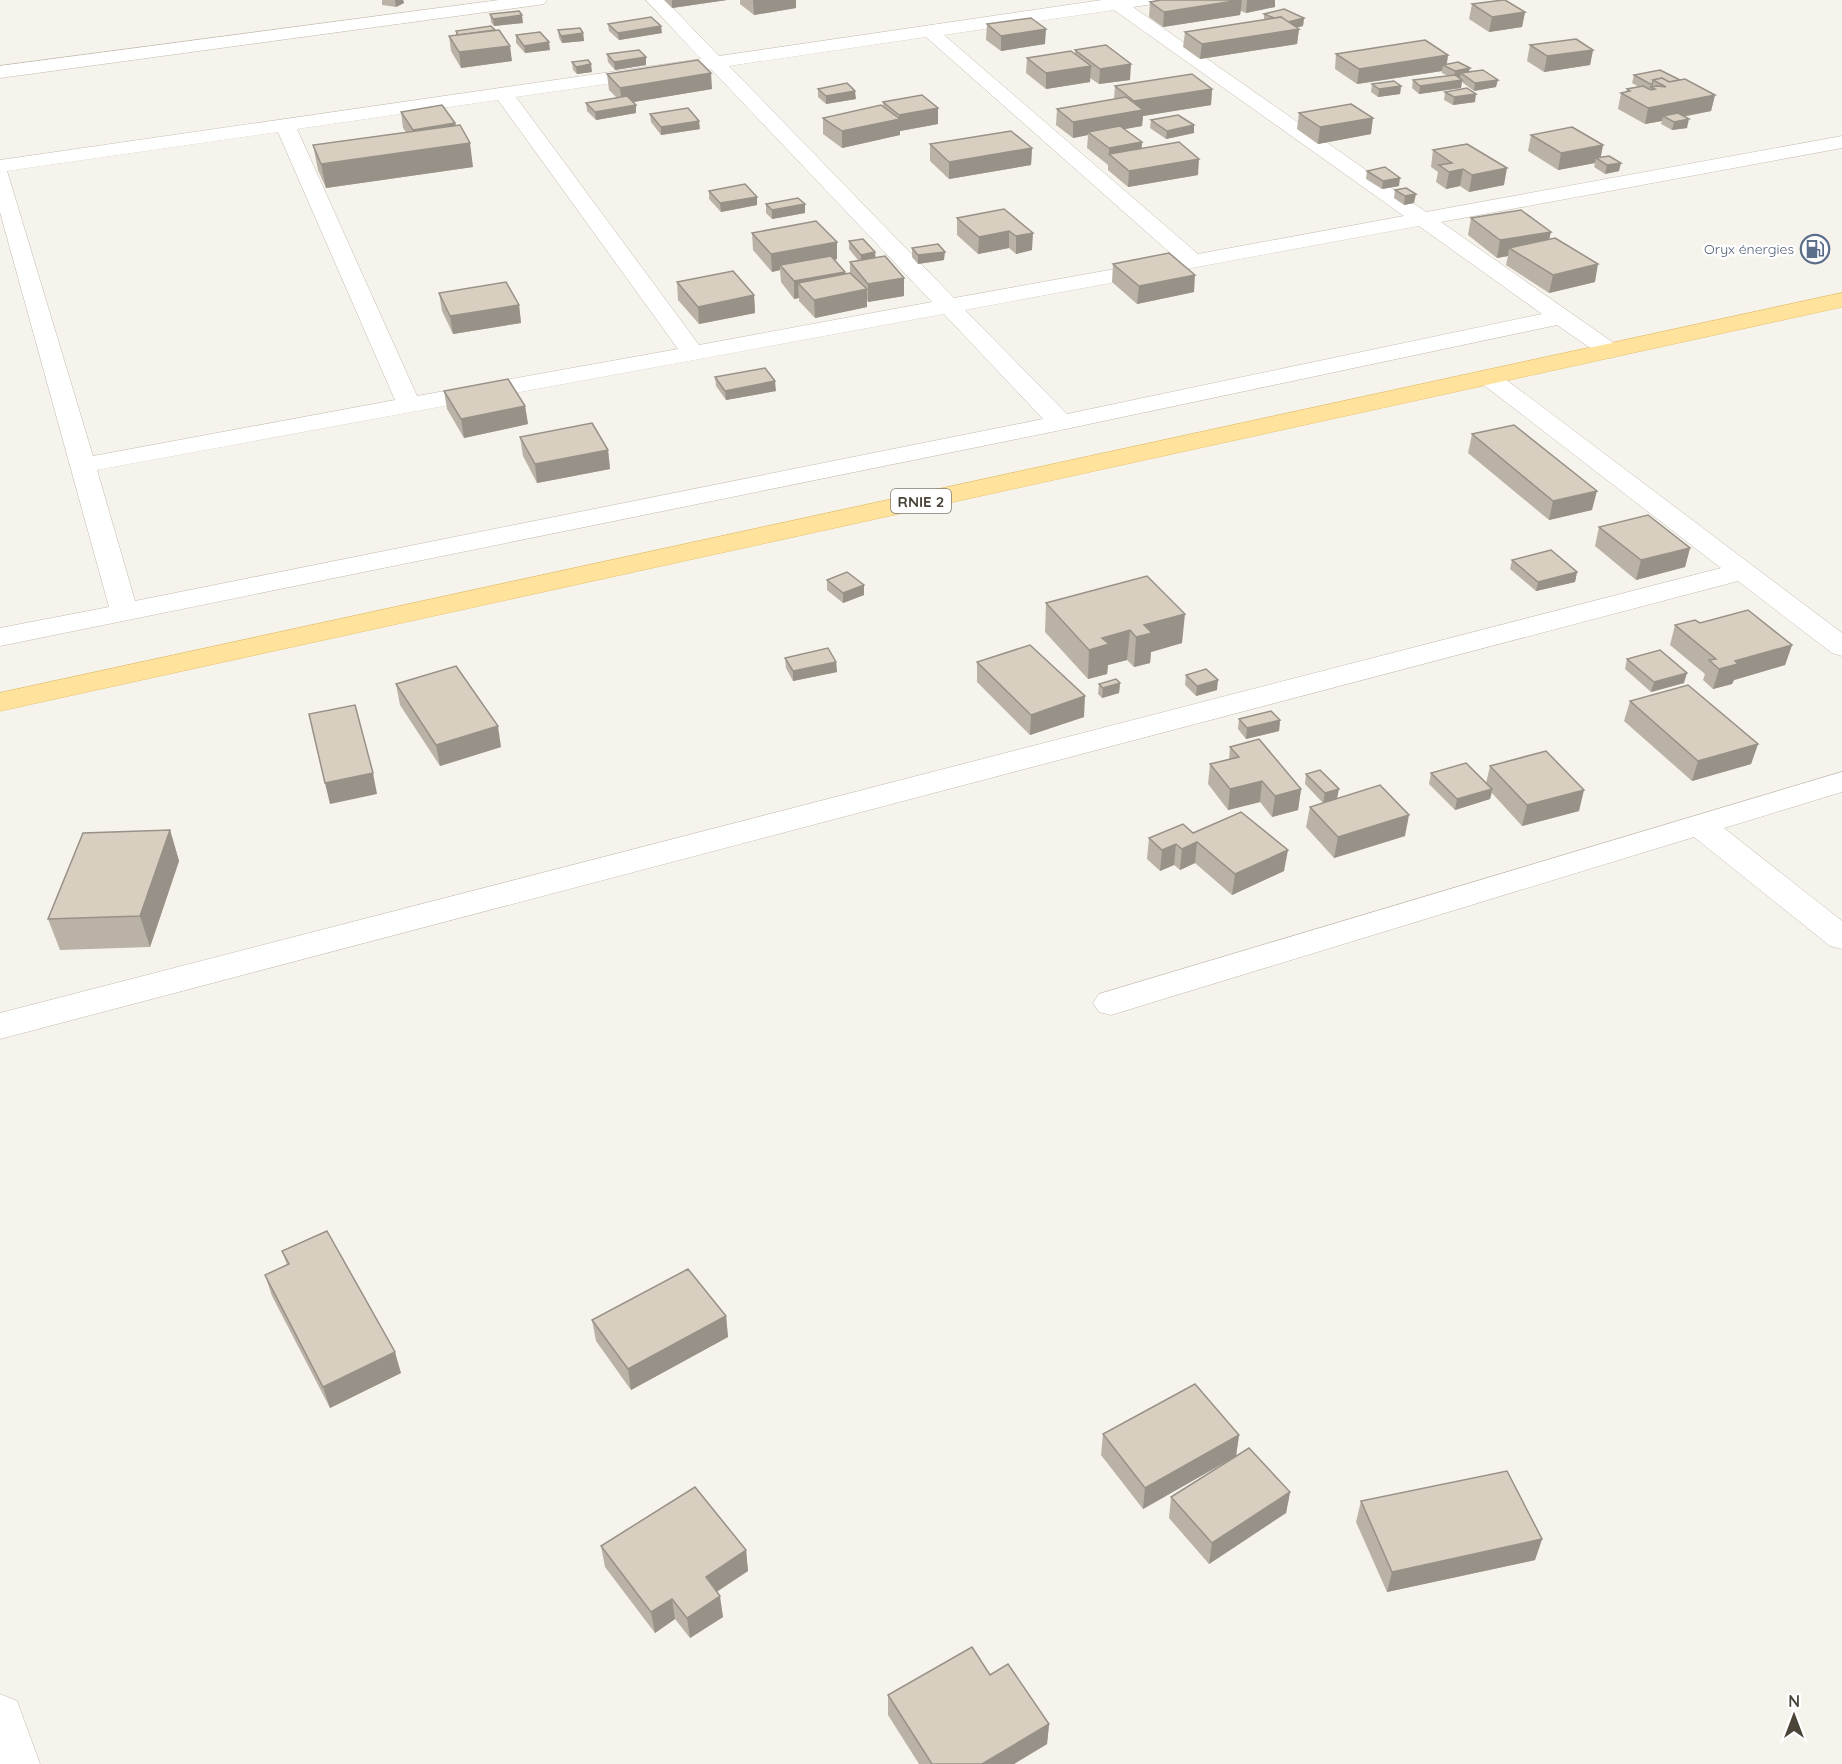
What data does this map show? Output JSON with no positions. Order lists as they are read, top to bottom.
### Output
{
  "streets": {
    "main road": ["RNIE 2"]
  },
  "places": {
    "fuel station": ["Oryx énergies"]
  },
  "north": "top"
}
